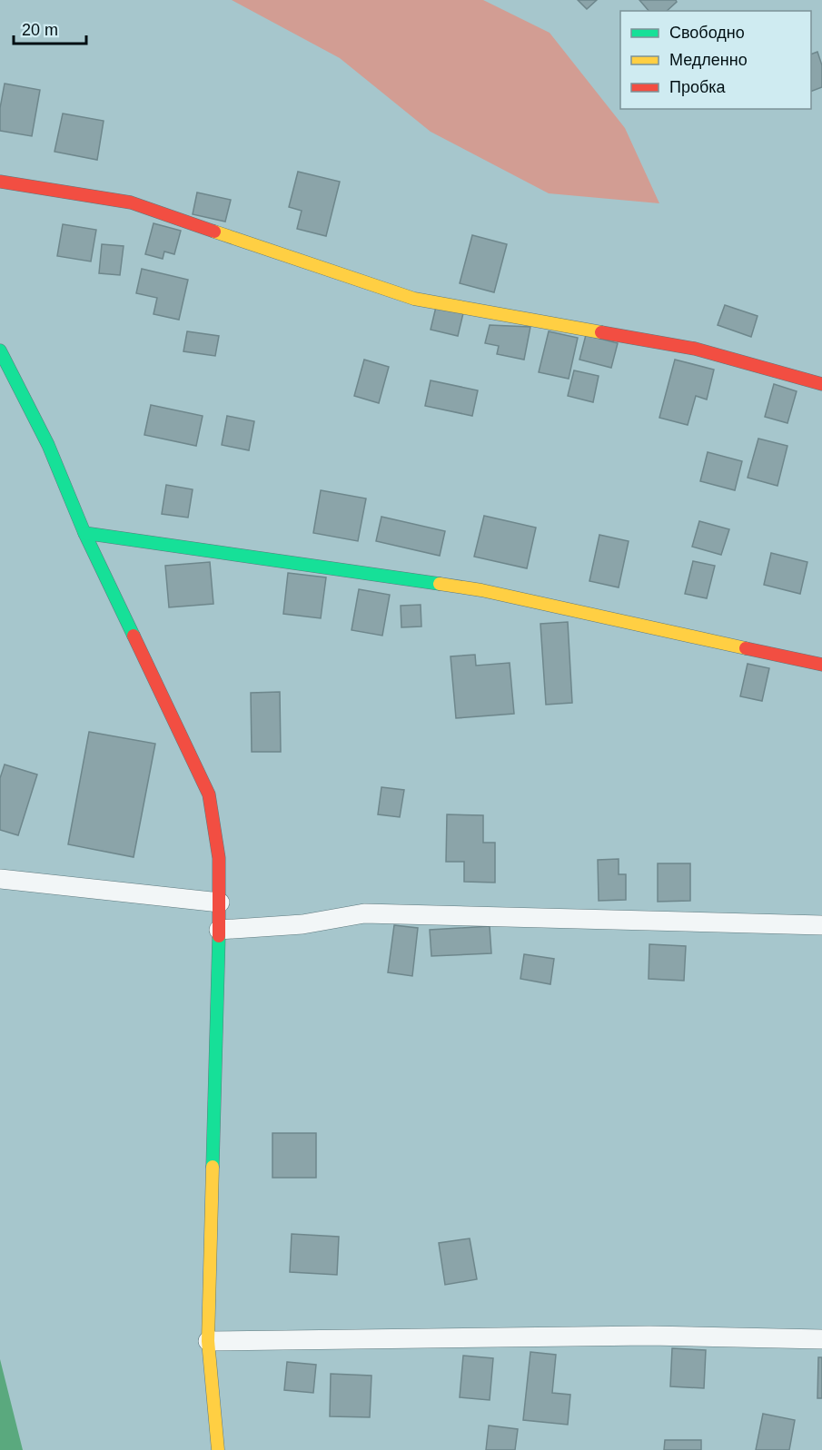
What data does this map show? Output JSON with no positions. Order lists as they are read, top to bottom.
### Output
{
  "legend": ["Свободно", "Медленно", "Пробка"],
  "scale_bar": "20 m"
}
